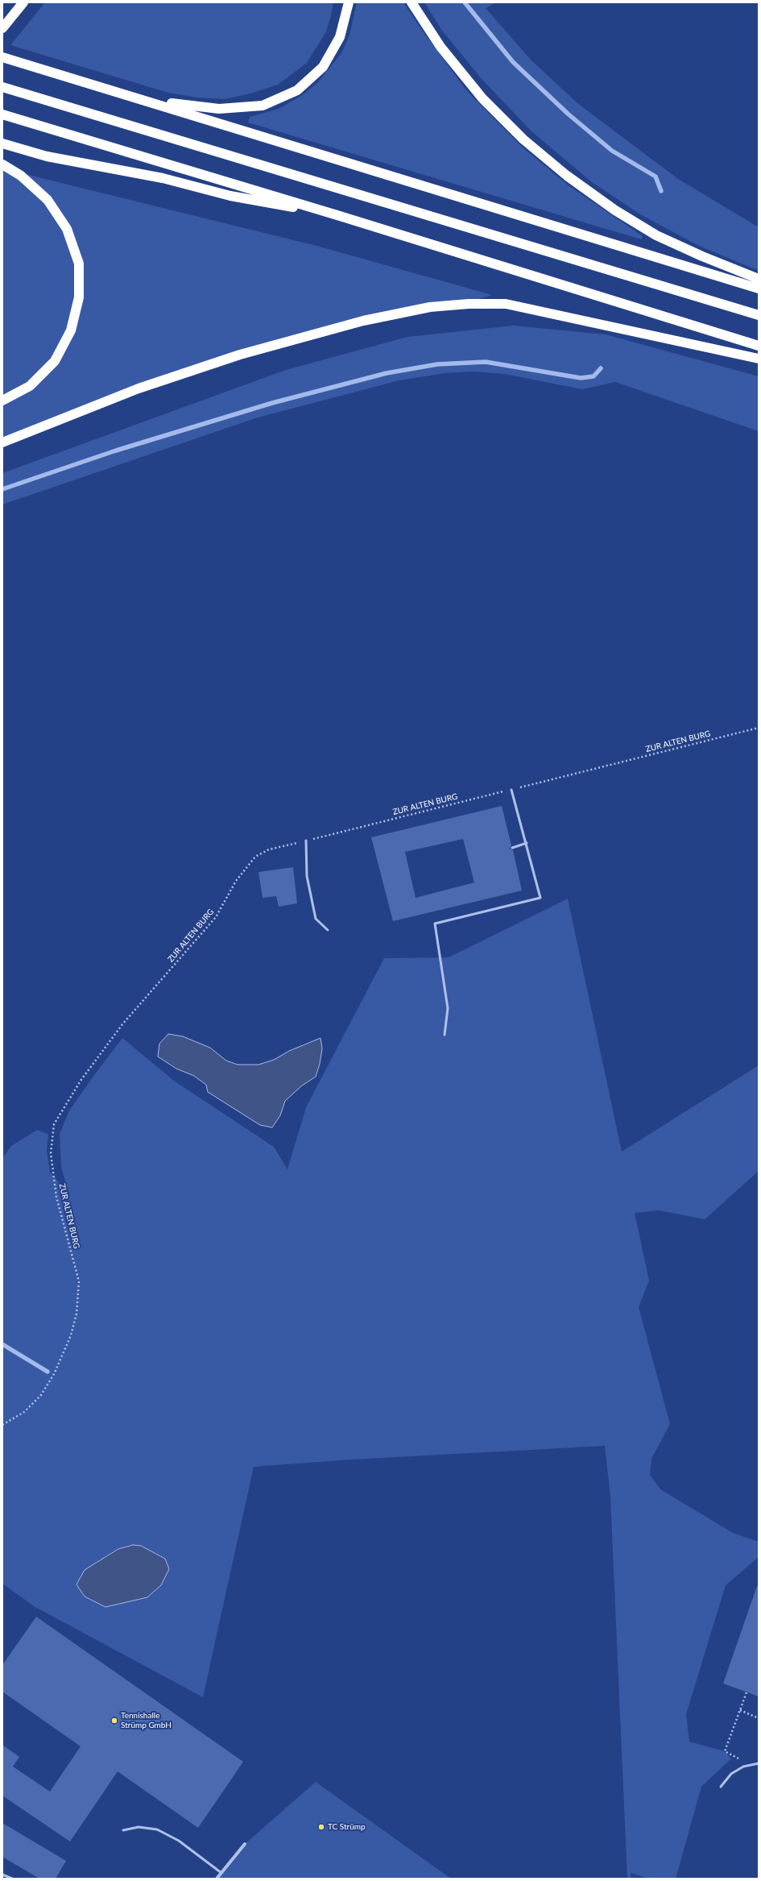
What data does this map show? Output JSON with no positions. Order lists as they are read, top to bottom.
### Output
{
  "streets": {
    "path": ["ZUR ALTEN BURG"]
  },
  "places": ["Tennishalle Strümp GmbH", "TC Strümp"]
}
